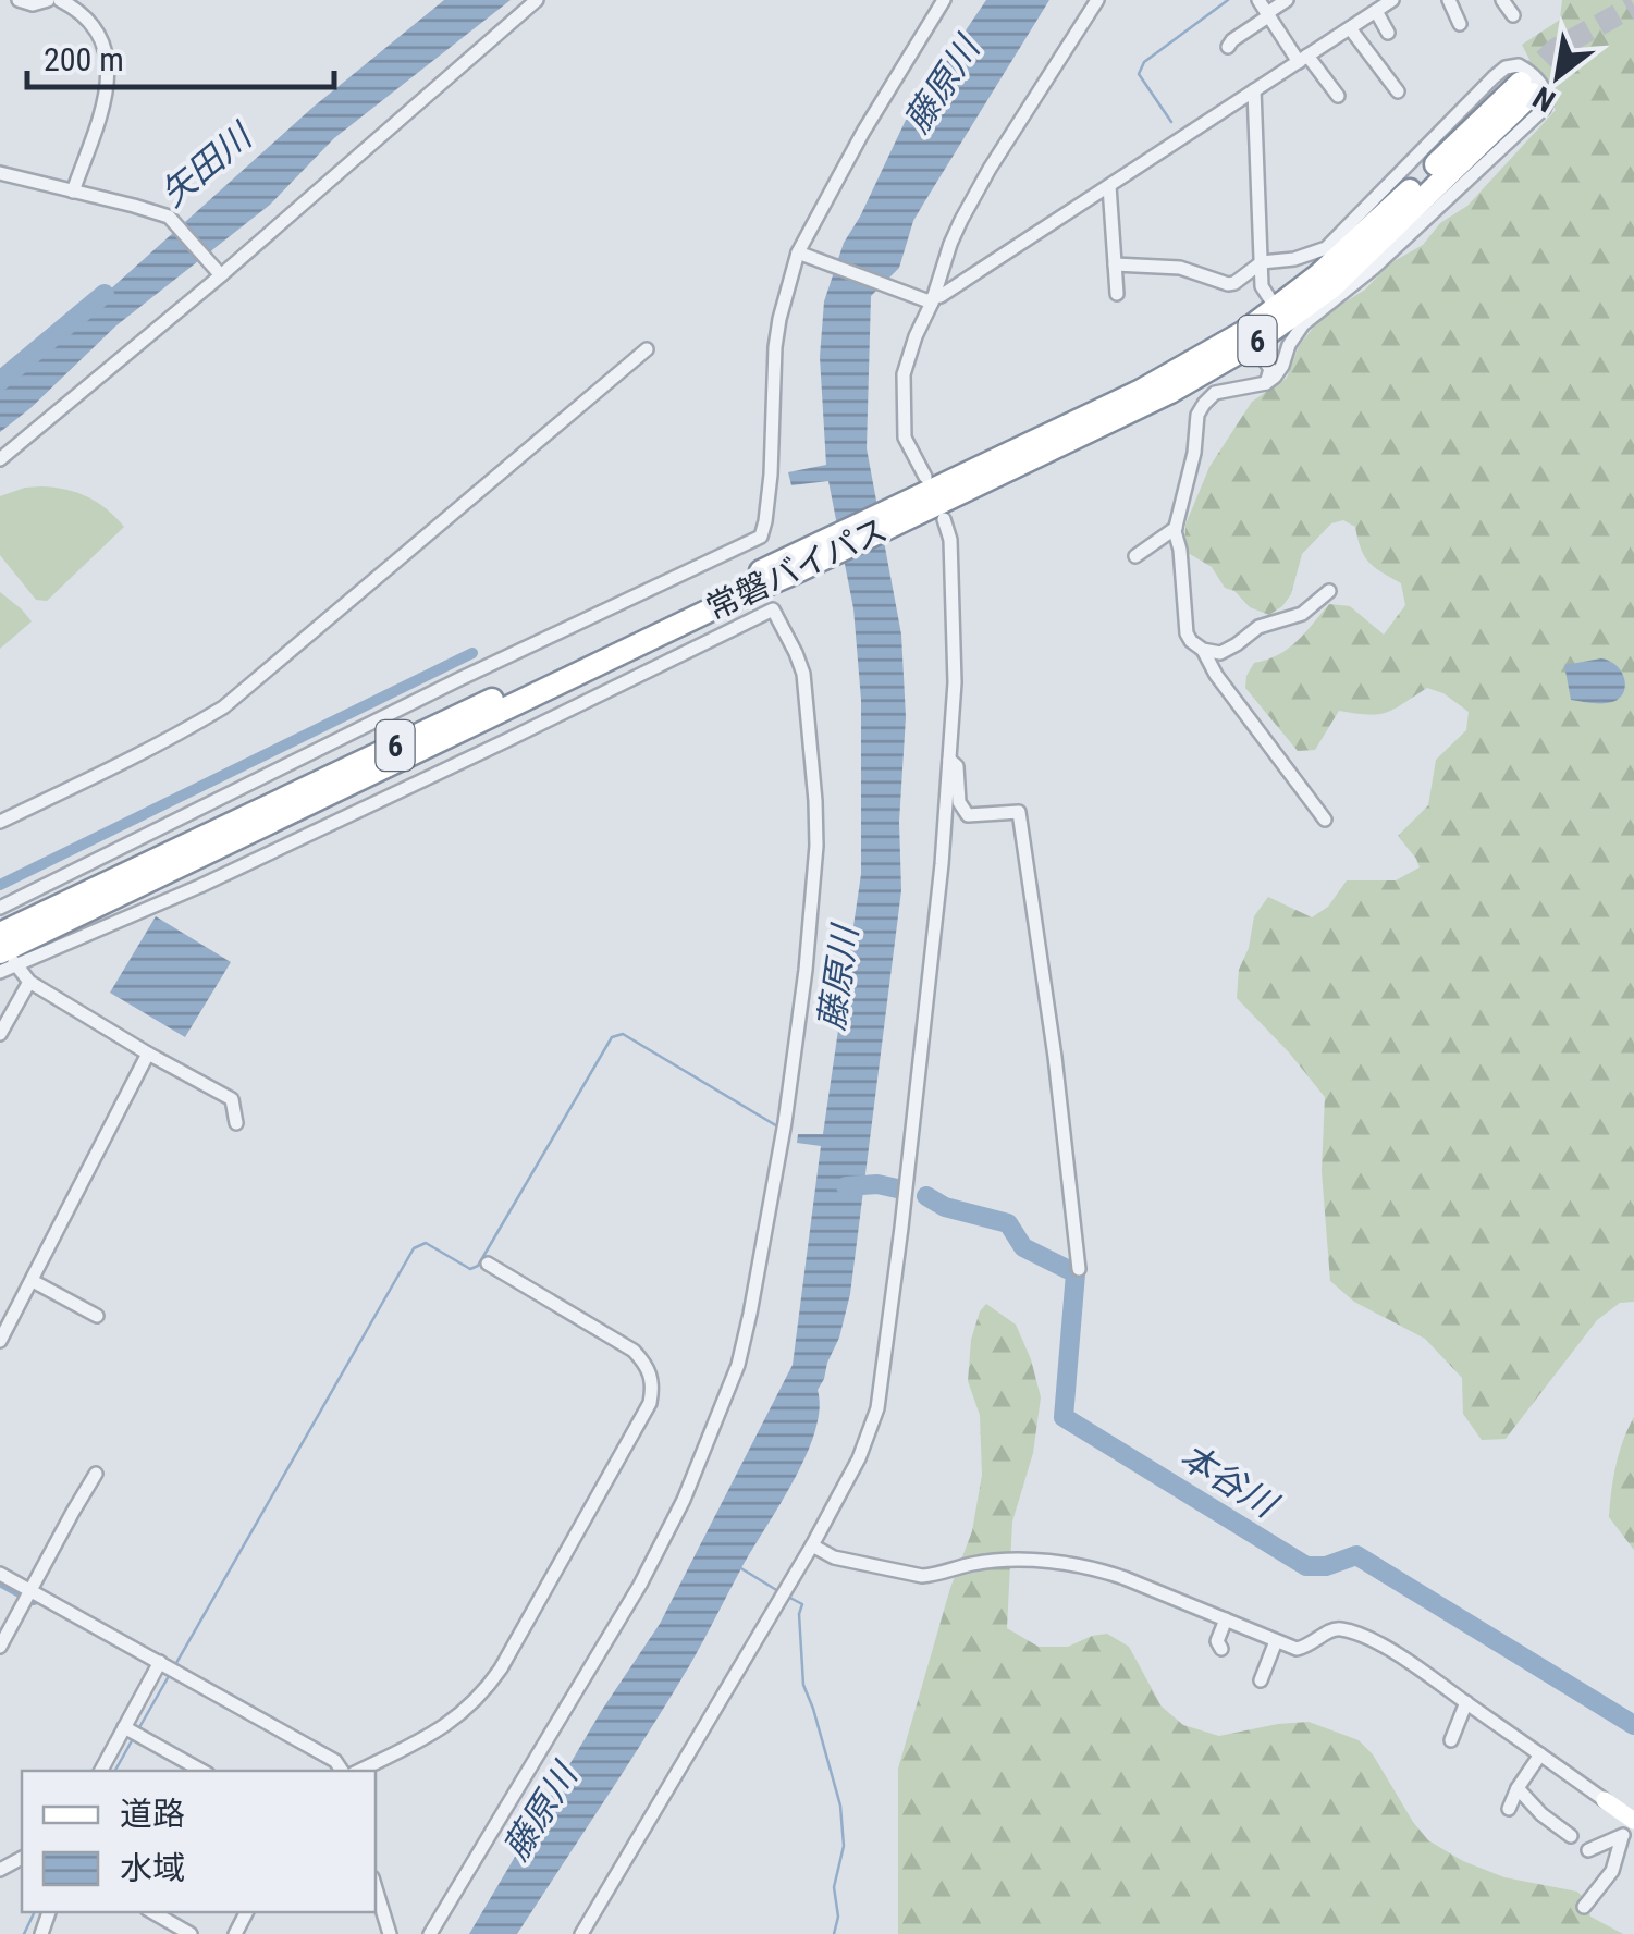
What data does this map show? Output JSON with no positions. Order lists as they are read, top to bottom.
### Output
{
  "streets": {
    "highway": ["6", "常磐バイパス"]
  },
  "water": ["藤原川", "矢田川", "本谷川"],
  "legend": ["道路", "水域"],
  "scale_bar": "200 m",
  "north": "bottom left"
}
